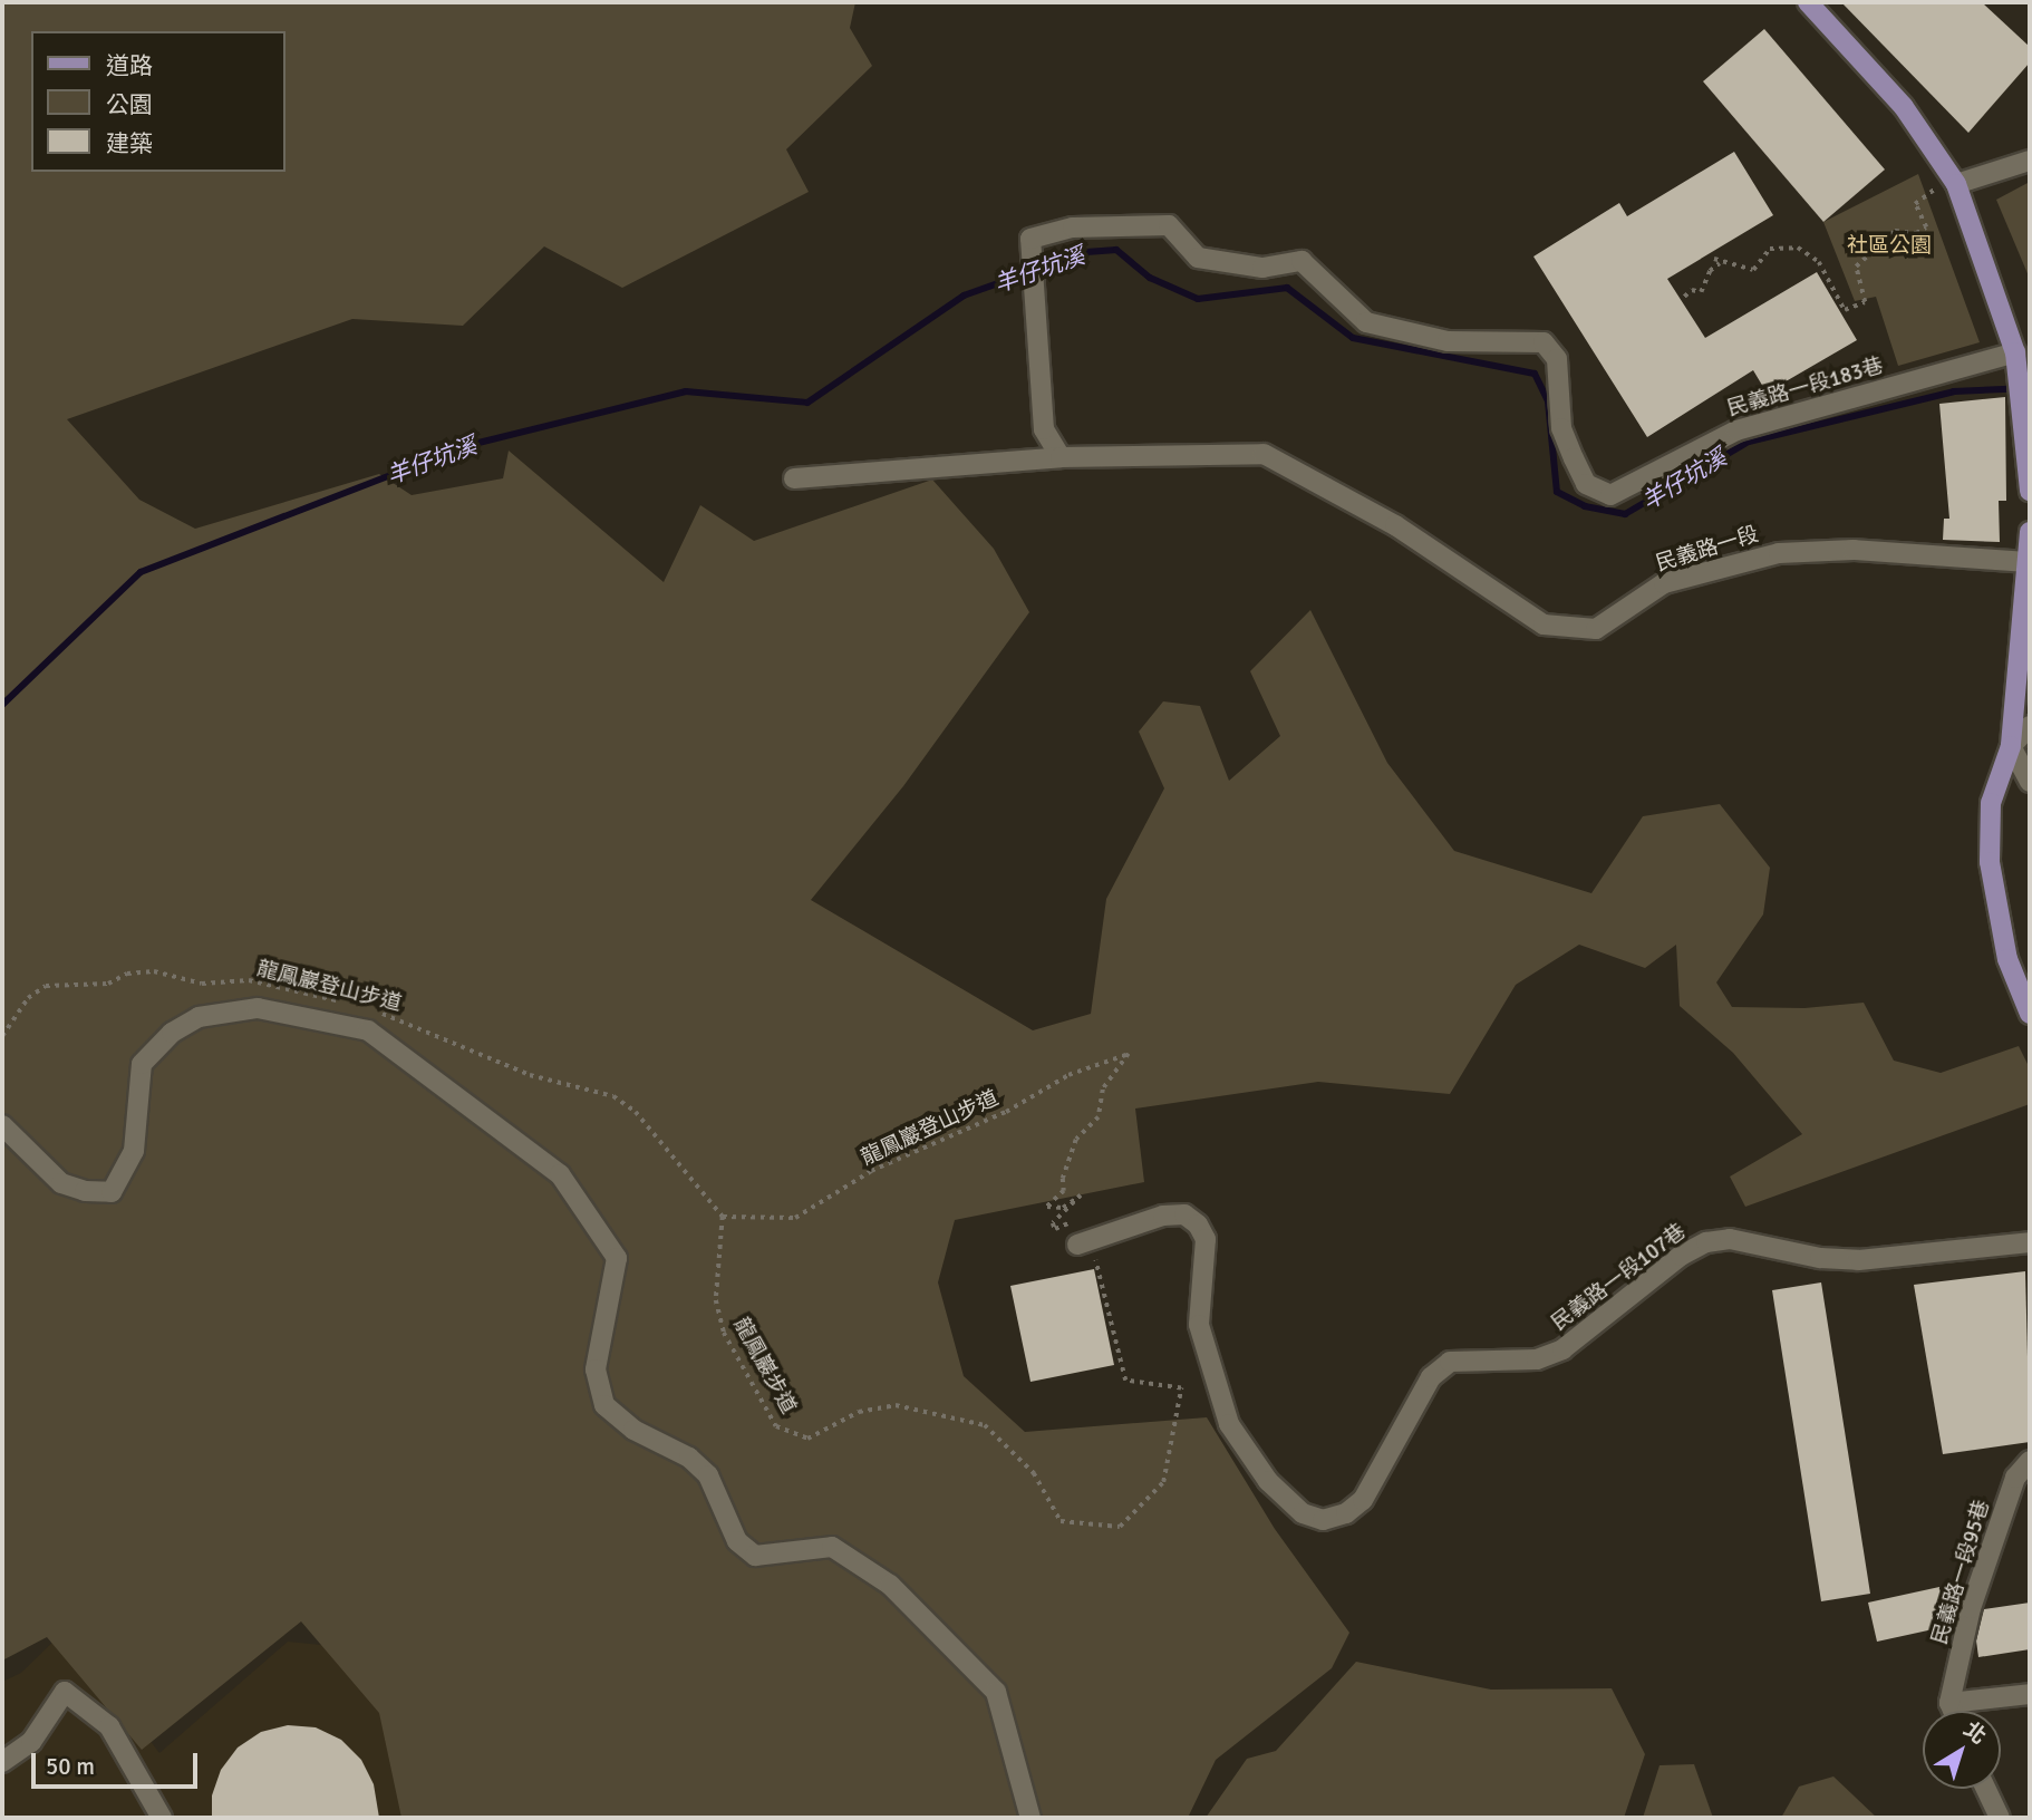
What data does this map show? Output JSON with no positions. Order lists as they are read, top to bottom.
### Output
{
  "streets": {
    "street": [
      "民義路一段183巷",
      "民義路一段",
      "民義路一段107巷",
      "民義路一段95巷"
    ],
    "path": ["龍鳳巖登山步道", "龍鳳巖步道"]
  },
  "crossings": [
    ["民義路一段183巷", "民義路一段"],
    ["龍鳳巖登山步道", "民義路一段107巷"],
    ["龍鳳巖登山步道", "龍鳳巖步道"],
    ["民義路一段107巷", "龍鳳巖步道"]
  ],
  "water": ["羊仔坑溪"],
  "parks": ["社區公園"],
  "legend": ["道路", "公園", "建築"],
  "scale_bar": "50 m",
  "north": "top right"
}
